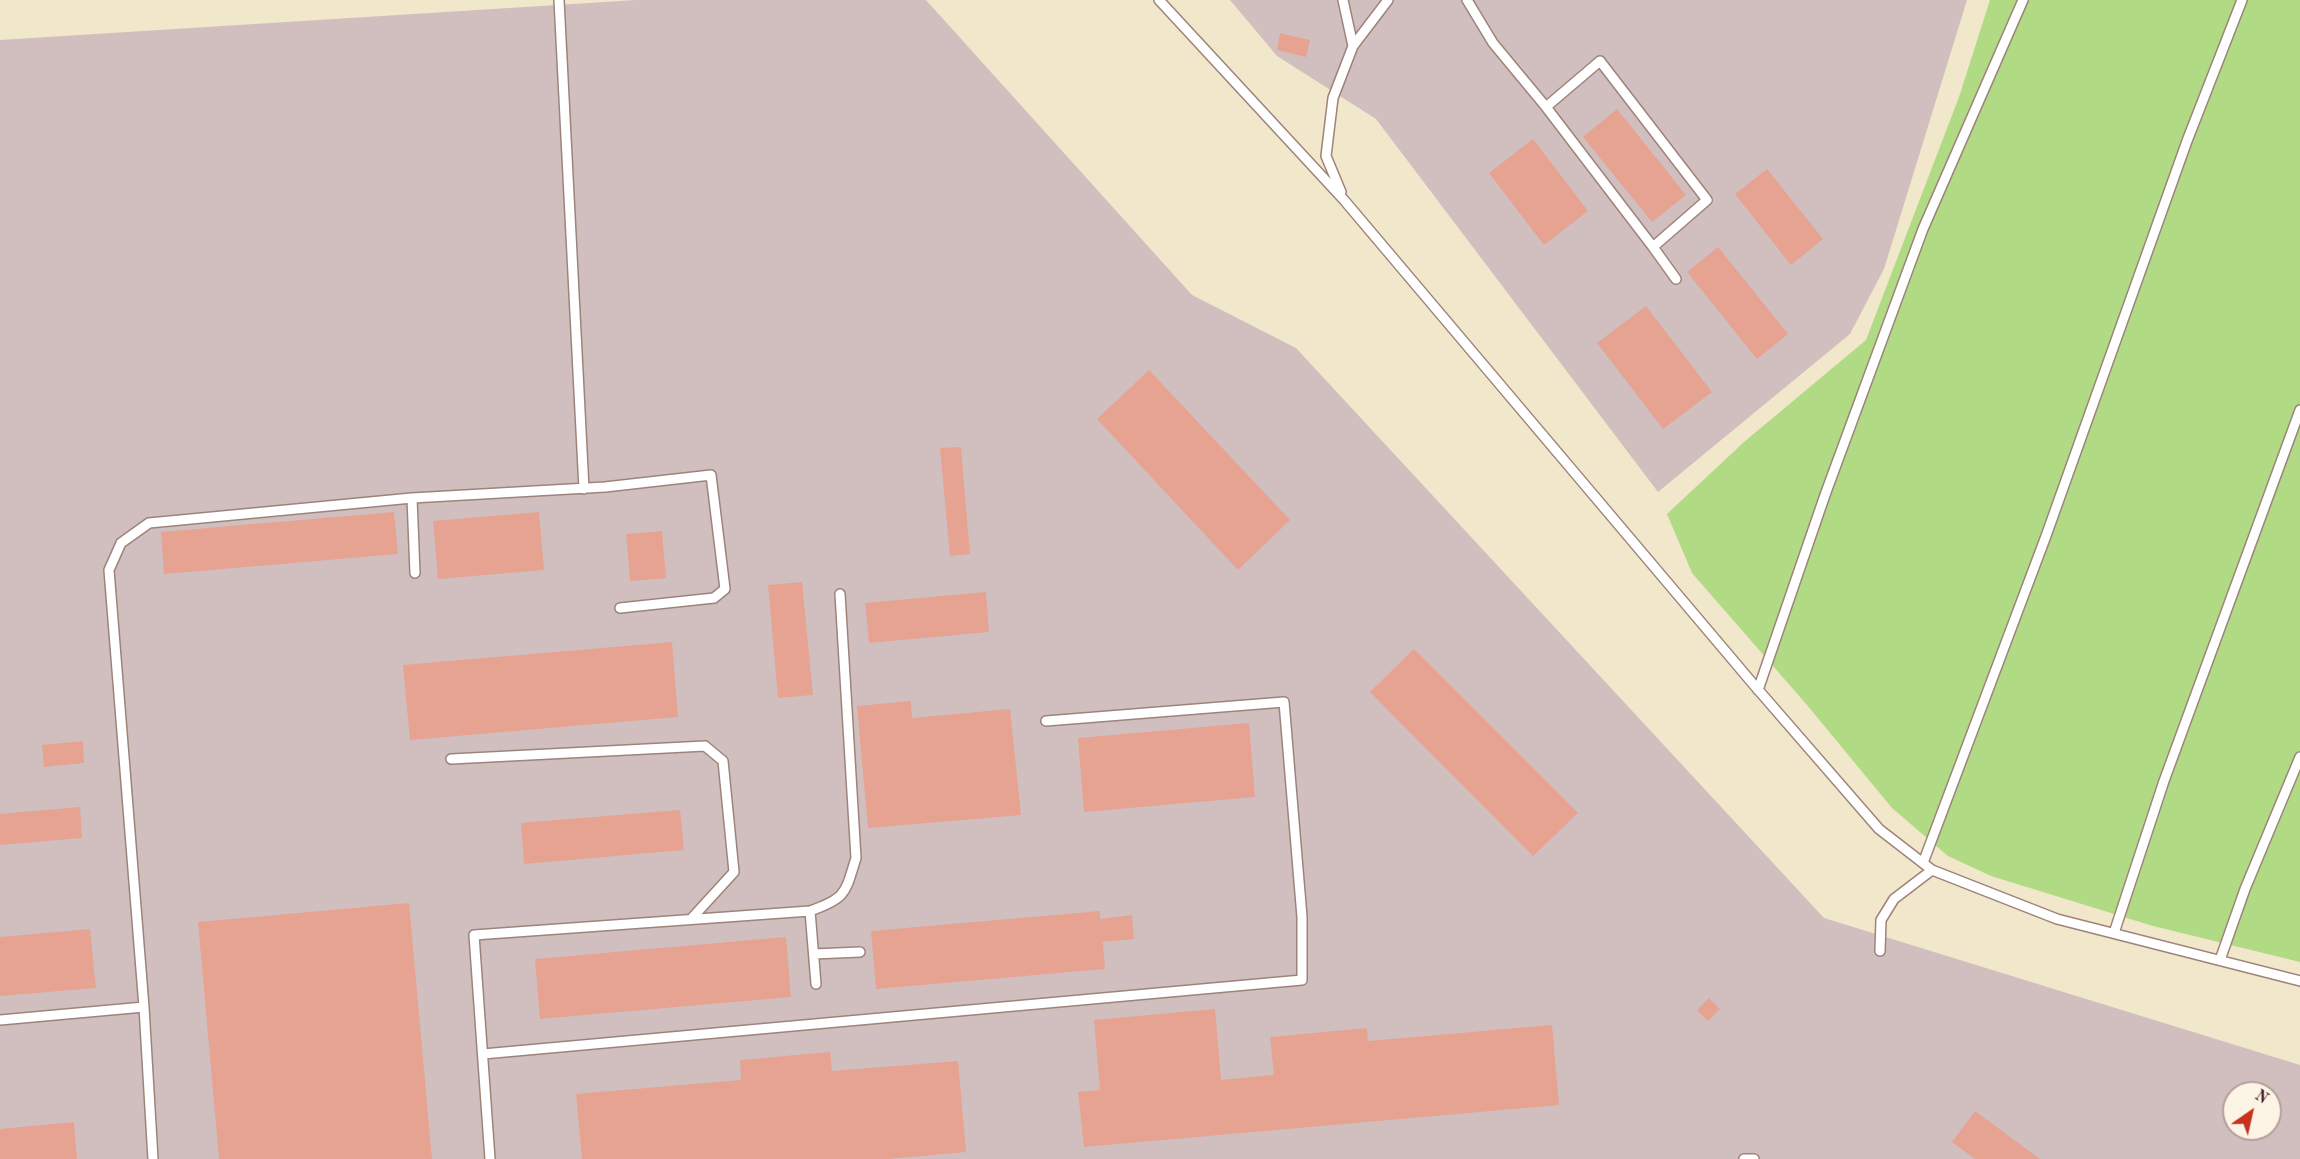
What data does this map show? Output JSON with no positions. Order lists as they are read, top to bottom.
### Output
{
  "north": "top right"
}
